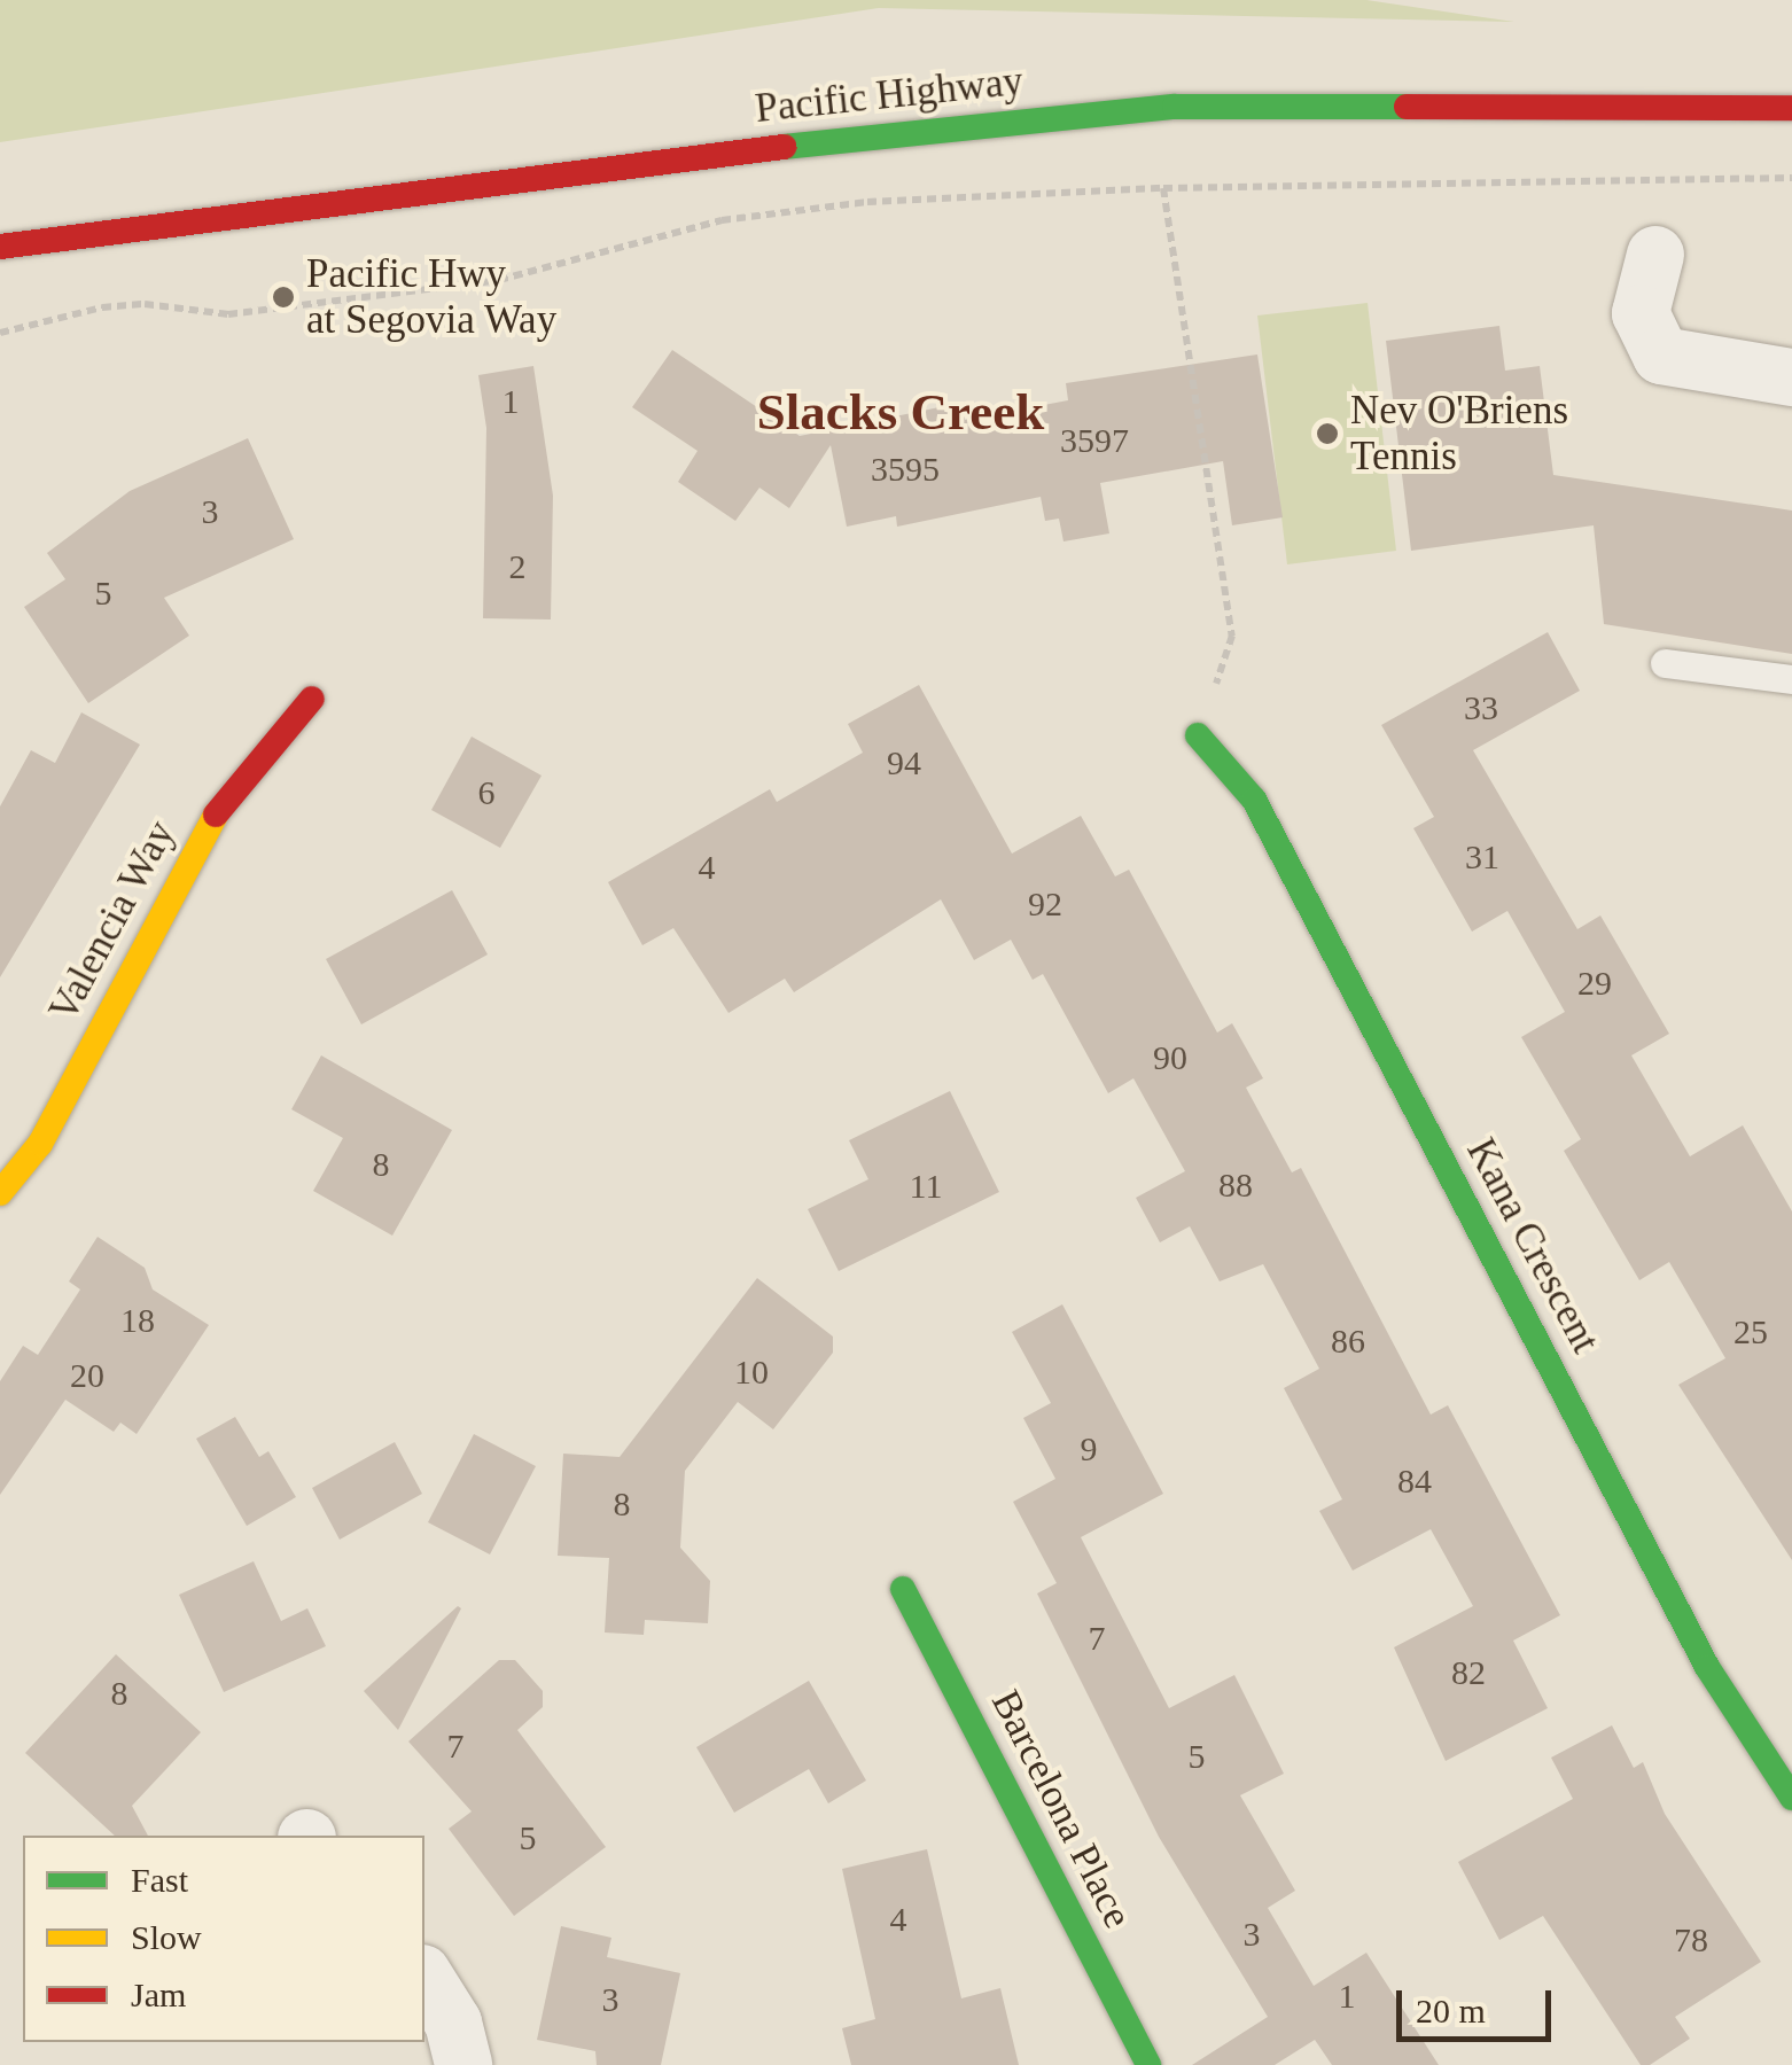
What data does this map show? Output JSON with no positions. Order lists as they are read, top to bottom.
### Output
{
  "streets": {
    "street": [
      "Pacific Highway",
      "Valencia Way",
      "Kana Crescent",
      "Barcelona Place"
    ]
  },
  "districts": ["Slacks Creek"],
  "places": ["Pacific Hwy at Segovia Way", "Nev O'Briens Tennis"],
  "house_numbers": [
    "1",
    "3597",
    "3595",
    "3",
    "2",
    "5",
    "33",
    "94",
    "6",
    "31",
    "4",
    "92",
    "29",
    "90",
    "8",
    "88",
    "11",
    "18",
    "25",
    "86",
    "10",
    "20",
    "9",
    "84",
    "8",
    "7",
    "82",
    "8",
    "7",
    "5",
    "5",
    "4",
    "3",
    "78",
    "1",
    "3"
  ],
  "legend": ["Fast", "Slow", "Jam"],
  "scale_bar": "20 m"
}
